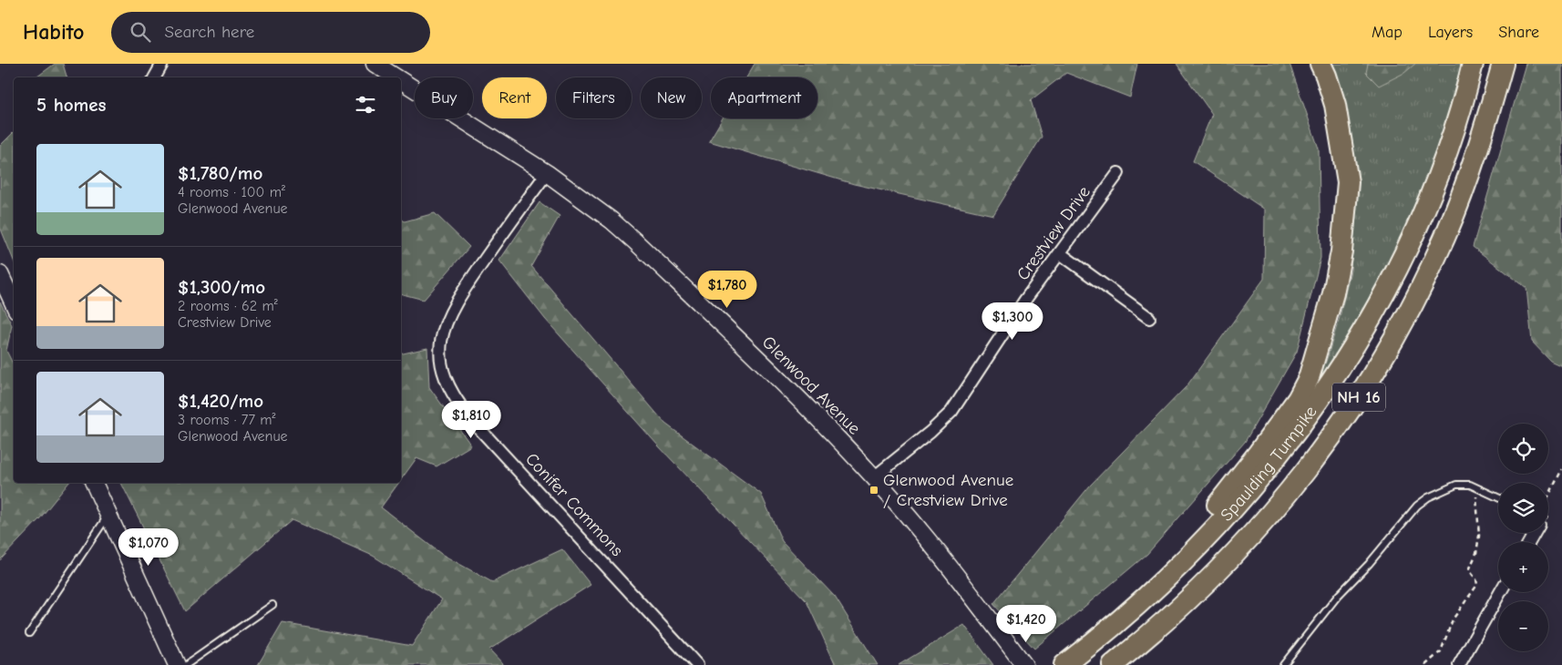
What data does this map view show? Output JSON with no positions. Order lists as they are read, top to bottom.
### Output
{
  "streets": {
    "highway": ["NH 16", "Spaulding Turnpike"],
    "street": ["Crestview Drive", "Glenwood Avenue", "Conifer Commons"]
  },
  "crossings": [
    ["Crestview Drive", "Glenwood Avenue"],
    ["Glenwood Avenue", "Conifer Commons"]
  ],
  "places": {
    "transit": ["Glenwood Avenue / Crestview Drive"]
  },
  "page": {
    "header": "Habito",
    "search": "Search here",
    "nav": ["Map", "Layers", "Share"],
    "chip": [
      "Buy",
      "Rent",
      "Filters",
      "New",
      "Apartment"
    ],
    "heading": "5 homes",
    "list": [
      {
        "name": "$1,780/mo",
        "note": "4 rooms · 100 m² · Glenwood Avenue"
      },
      {
        "name": "$1,300/mo",
        "note": "2 rooms · 62 m² · Crestview Drive"
      },
      {
        "name": "$1,420/mo",
        "note": "3 rooms · 77 m² · Glenwood Avenue"
      }
    ],
    "price": [
      "$1,780",
      "$1,300",
      "$1,810",
      "$1,070",
      "$1,420"
    ],
    "map_buttons": ["+", "−"]
  }
}
